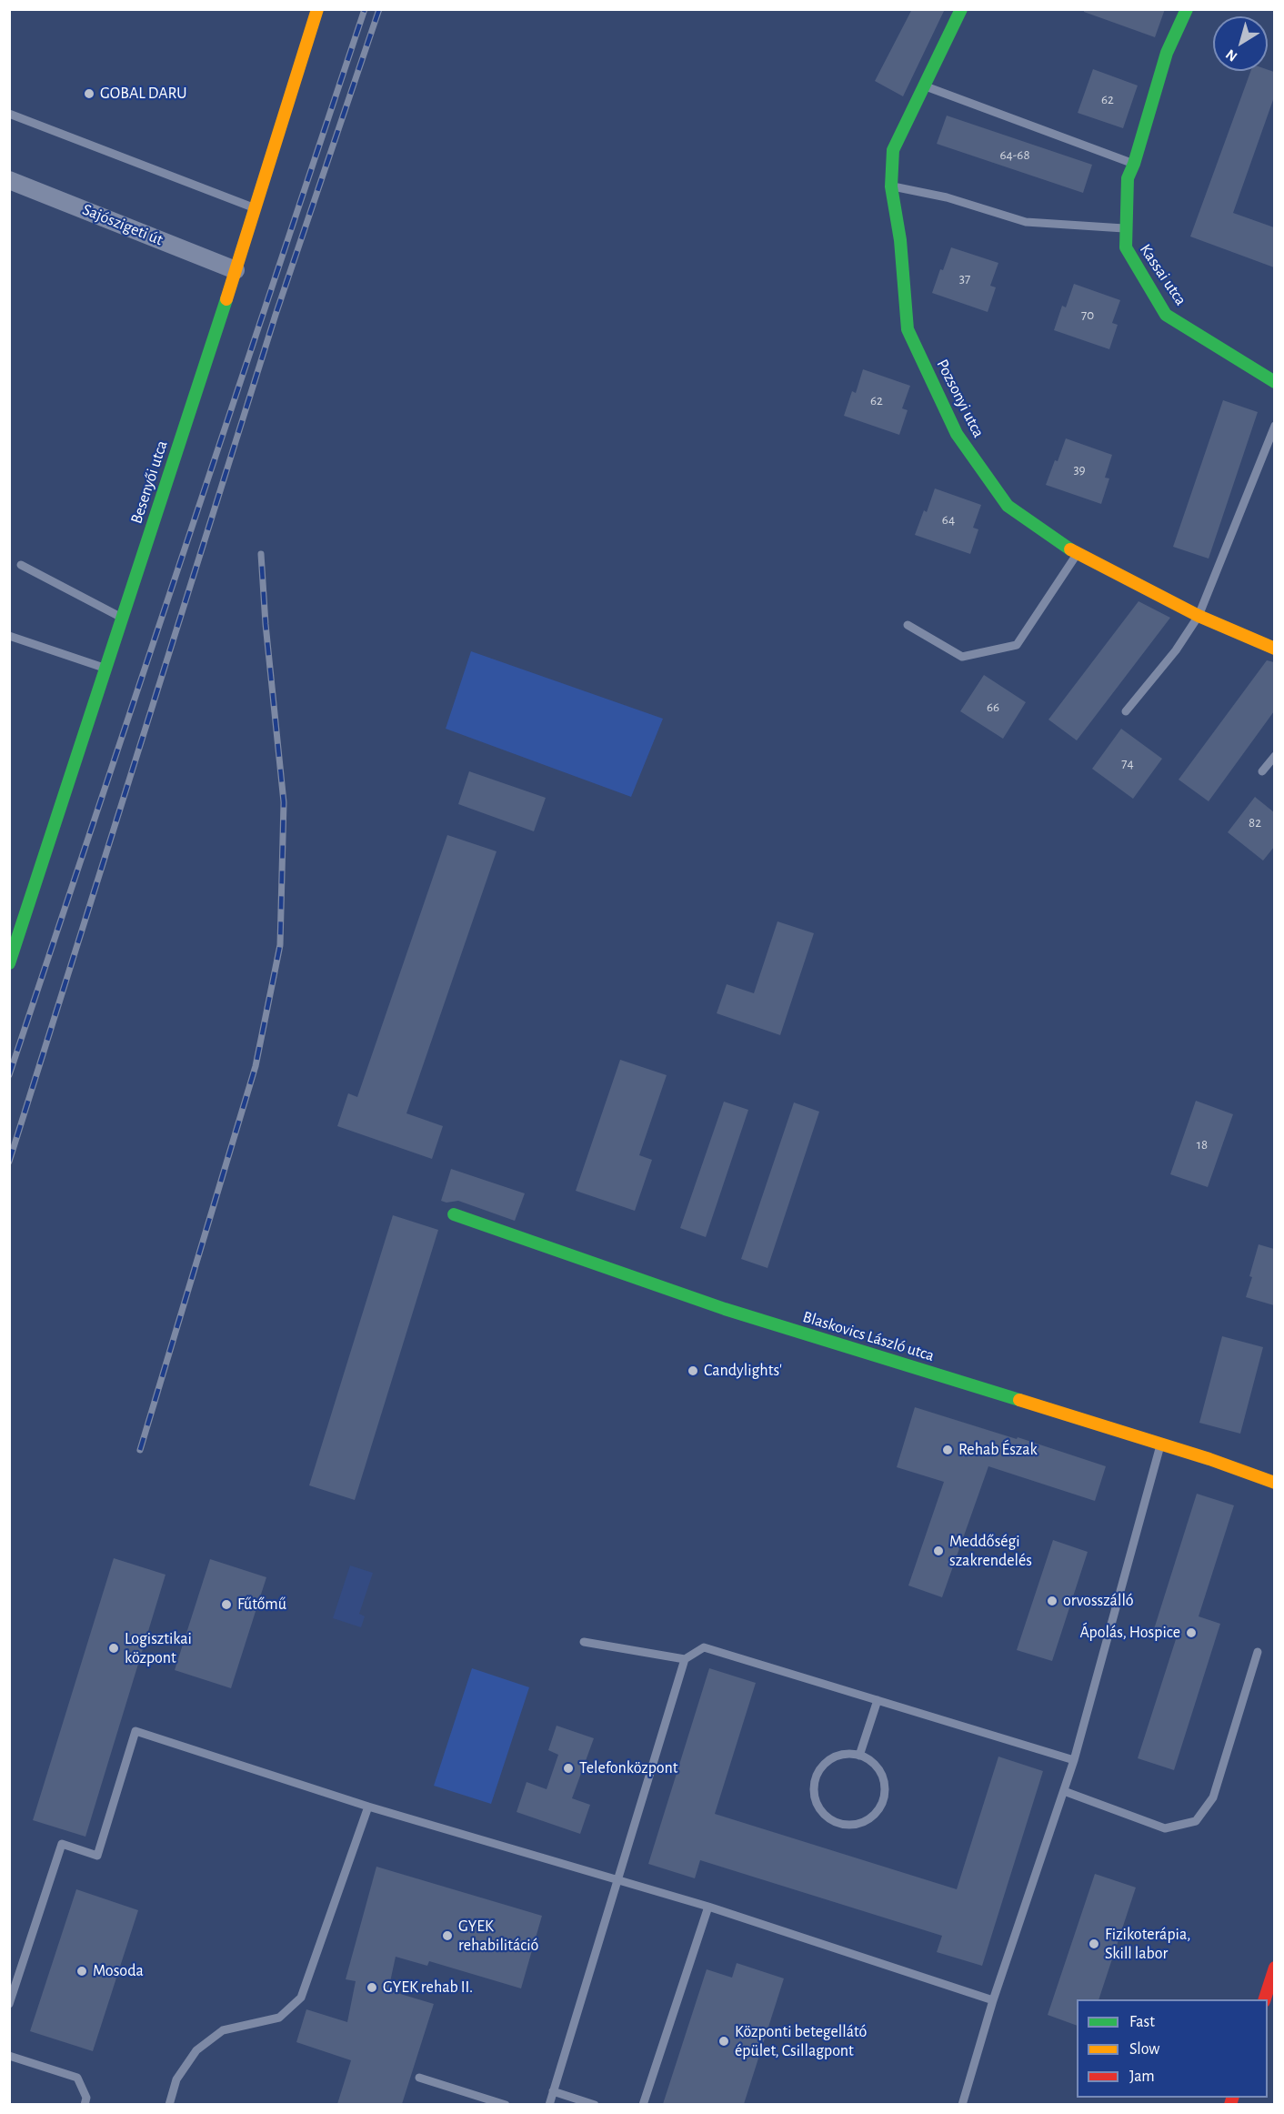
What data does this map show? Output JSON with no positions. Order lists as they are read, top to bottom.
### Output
{
  "streets": {
    "street": [
      "Sajószigeti út",
      "Kassai utca",
      "Pozsonyi utca",
      "Besenyői utca",
      "Blaskovics László utca"
    ]
  },
  "crossings": [
    ["Sajószigeti út", "Besenyői utca"]
  ],
  "places": [
    "GOBAL DARU",
    "Candylights'",
    "Rehab Észak",
    "Meddőségi szakrendelés",
    "orvosszálló",
    "Fűtőmű",
    "Ápolás, Hospice",
    "Logisztikai központ",
    "Telefonközpont",
    "GYEK rehabilitáció",
    "Fizikoterápia, Skill labor",
    "Mosoda",
    "GYEK rehab II.",
    "Központi betegellátó épület, Csillagpont"
  ],
  "house_numbers": [
    "62",
    "64-68",
    "37",
    "70",
    "62",
    "39",
    "64",
    "66",
    "74",
    "82",
    "18"
  ],
  "legend": ["Fast", "Slow", "Jam"],
  "north": "bottom left"
}
